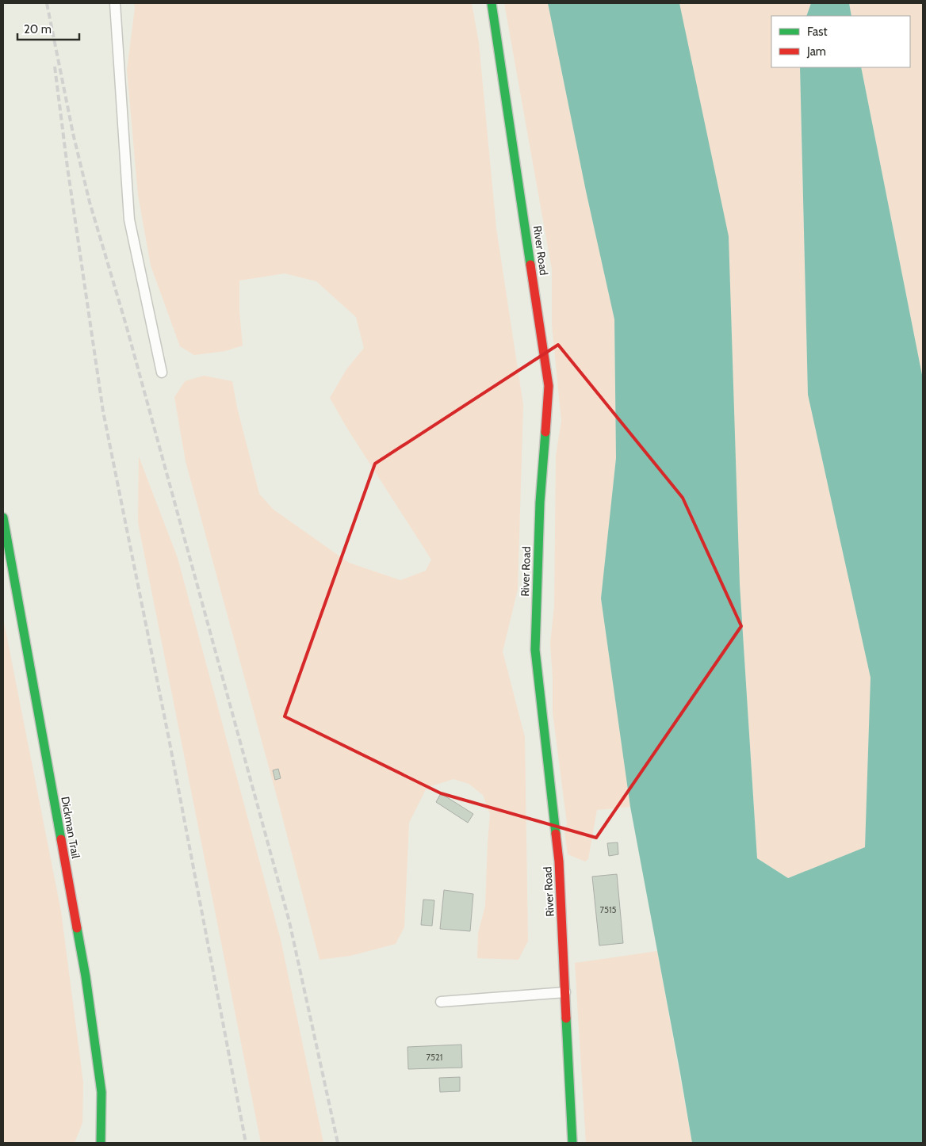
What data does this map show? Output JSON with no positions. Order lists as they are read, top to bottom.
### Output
{
  "streets": {
    "street": ["River Road", "Dickman Trail"]
  },
  "house_numbers": ["7515", "7521"],
  "legend": ["Fast", "Jam"],
  "scale_bar": "20 m"
}
